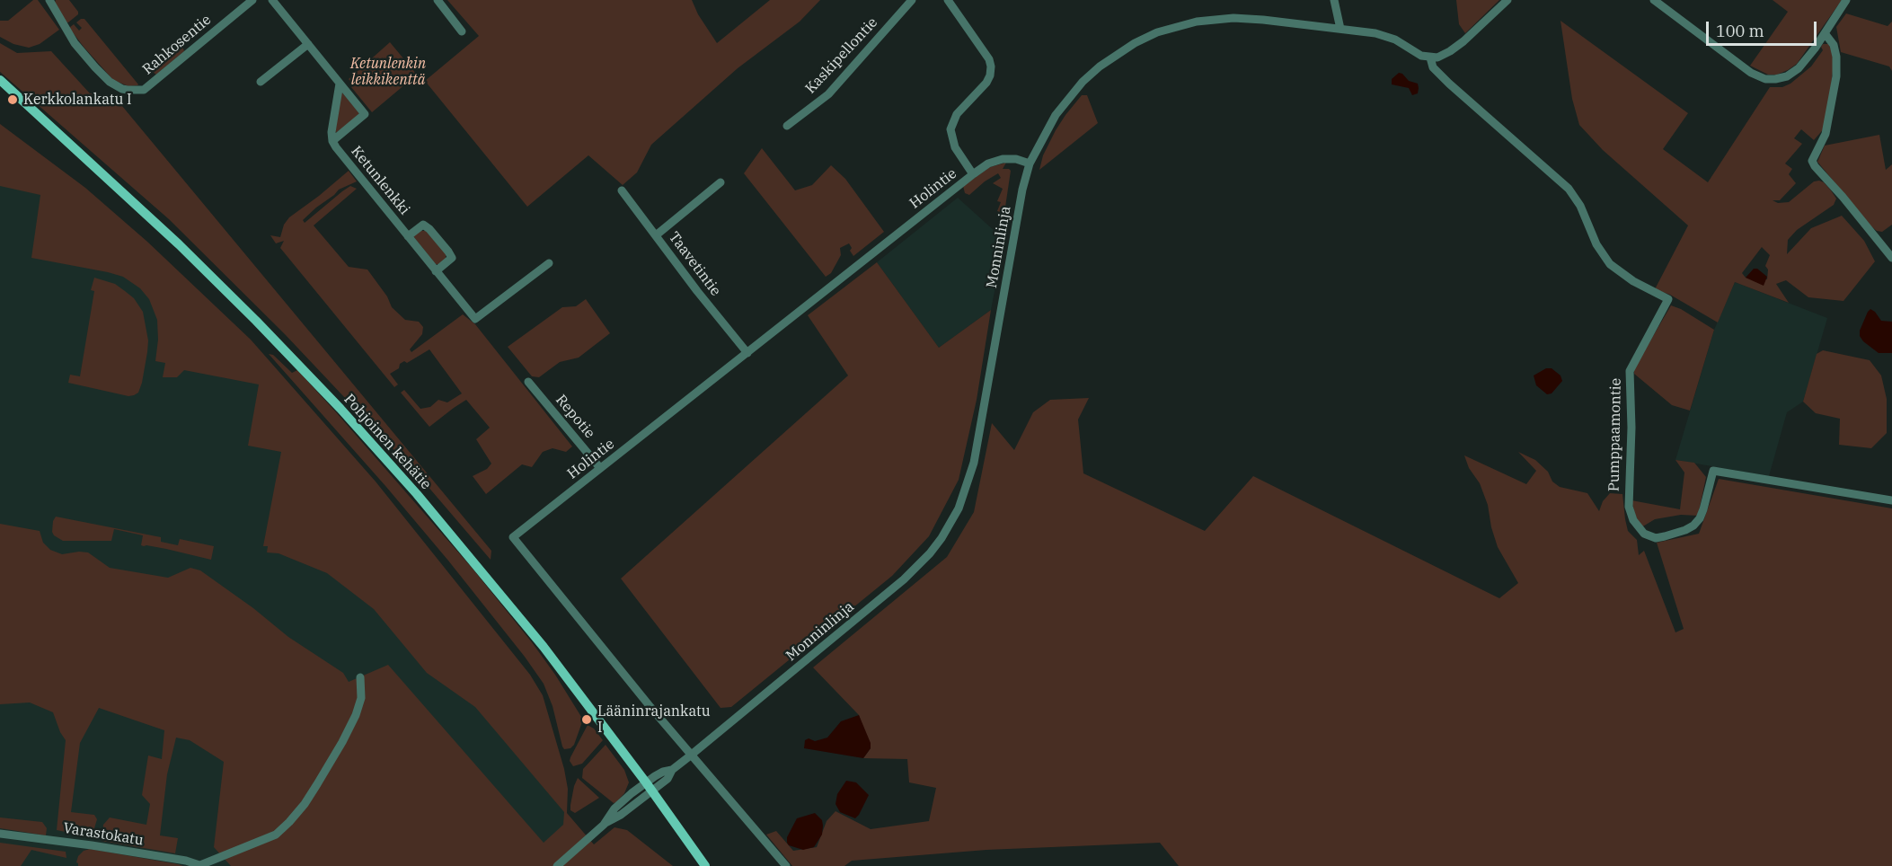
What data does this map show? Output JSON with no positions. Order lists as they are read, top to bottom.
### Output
{
  "streets": {
    "main road": ["Pohjoinen kehätie"],
    "street": [
      "Rahkosentie",
      "Kaskipellontie",
      "Ketunlenkki",
      "Holintie",
      "Monninlinja",
      "Taavetintie",
      "Repotie",
      "Pumppaamontie",
      "Varastokatu"
    ]
  },
  "crossings": [
    ["Holintie", "Monninlinja"],
    ["Holintie", "Taavetintie"],
    ["Holintie", "Repotie"],
    ["Monninlinja", "Pumppaamontie"],
    ["Monninlinja", "Pohjoinen kehätie"]
  ],
  "parks": ["Ketunlenkin leikkikenttä"],
  "places": ["Kerkkolankatu I", "Lääninrajankatu I"],
  "scale_bar": "100 m"
}
